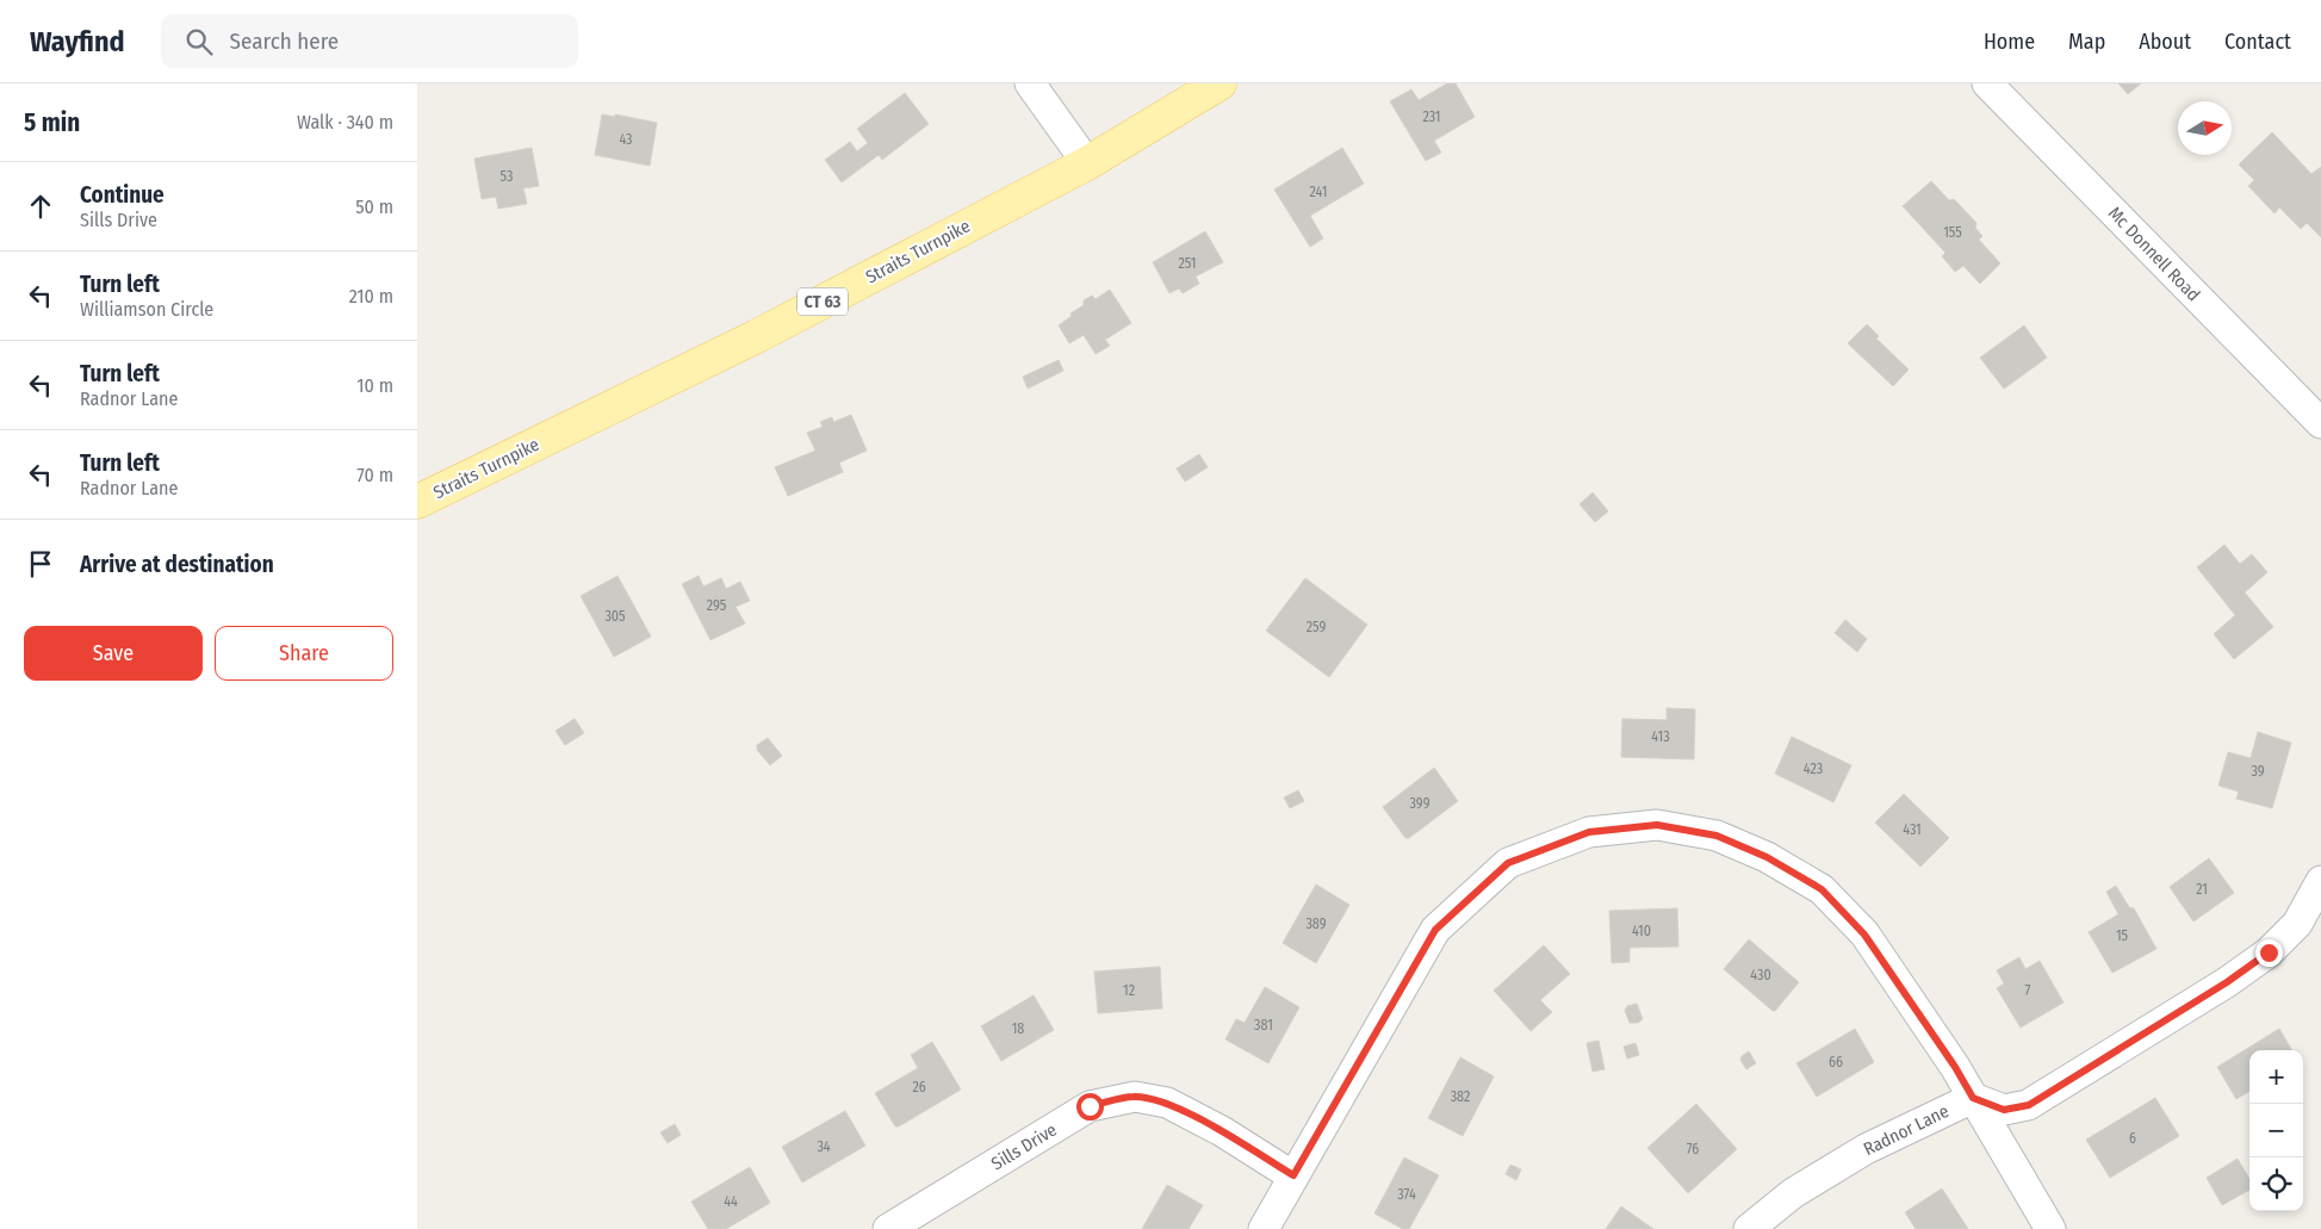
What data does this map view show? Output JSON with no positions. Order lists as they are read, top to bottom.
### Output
{
  "streets": {
    "main road": ["Straits Turnpike", "CT 63"],
    "street": ["Mc Donnell Road", "Radnor Lane", "Sills Drive"]
  },
  "house_numbers": [
    "231",
    "43",
    "53",
    "241",
    "155",
    "251",
    "295",
    "305",
    "259",
    "413",
    "423",
    "39",
    "399",
    "431",
    "21",
    "389",
    "410",
    "15",
    "430",
    "12",
    "7",
    "381",
    "18",
    "66",
    "26",
    "382",
    "6",
    "34",
    "76",
    "374",
    "44"
  ],
  "north": "right",
  "page": {
    "header": "Wayfind",
    "search": "Search here",
    "nav": [
      "Home",
      "Map",
      "About",
      "Contact"
    ],
    "heading": ["5 min", "Walk · 340 m"],
    "list": [
      ["Continue", "Sills Drive", "50 m"],
      ["Turn left", "Williamson Circle", "210 m"],
      ["Turn left", "Radnor Lane", "10 m"],
      ["Turn left", "Radnor Lane", "70 m"],
      "Arrive at destination"
    ],
    "buttons": ["Save", "Share"],
    "map_buttons": ["+", "−"]
  }
}
